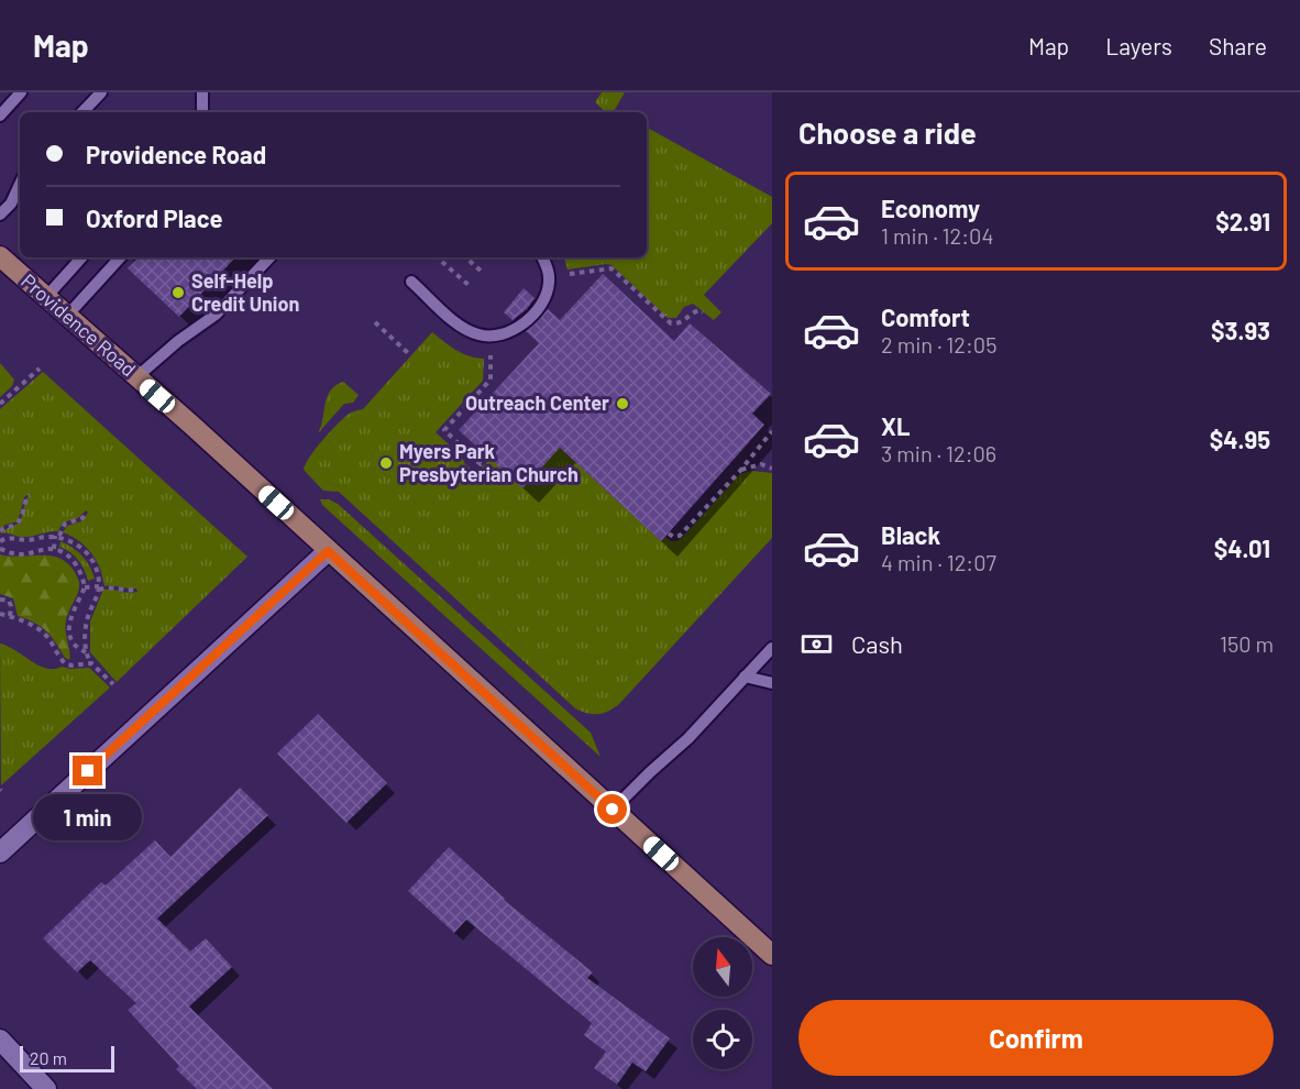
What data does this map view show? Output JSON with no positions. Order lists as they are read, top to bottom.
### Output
{
  "streets": {
    "main road": ["Providence Road"]
  },
  "places": ["Self-Help Credit Union", "Outreach Center", "Myers Park Presbyterian Church"],
  "scale_bar": "20 m",
  "north": "top",
  "page": {
    "header": "Map",
    "nav": ["Map", "Layers", "Share"],
    "heading": "Choose a ride",
    "banner": ["Providence Road", "Oxford Place"],
    "list": [
      {
        "name": "Economy",
        "note": "1 min · 12:04",
        "value": "$2.91"
      },
      {
        "name": "Comfort",
        "note": "2 min · 12:05",
        "value": "$3.93"
      },
      {
        "name": "XL",
        "note": "3 min · 12:06",
        "value": "$4.95"
      },
      {
        "name": "Black",
        "note": "4 min · 12:07",
        "value": "$4.01"
      }
    ],
    "pay": ["Cash", "150 m"],
    "bubble": "1 min",
    "buttons": "Confirm",
    "scale": "20 m"
  }
}
